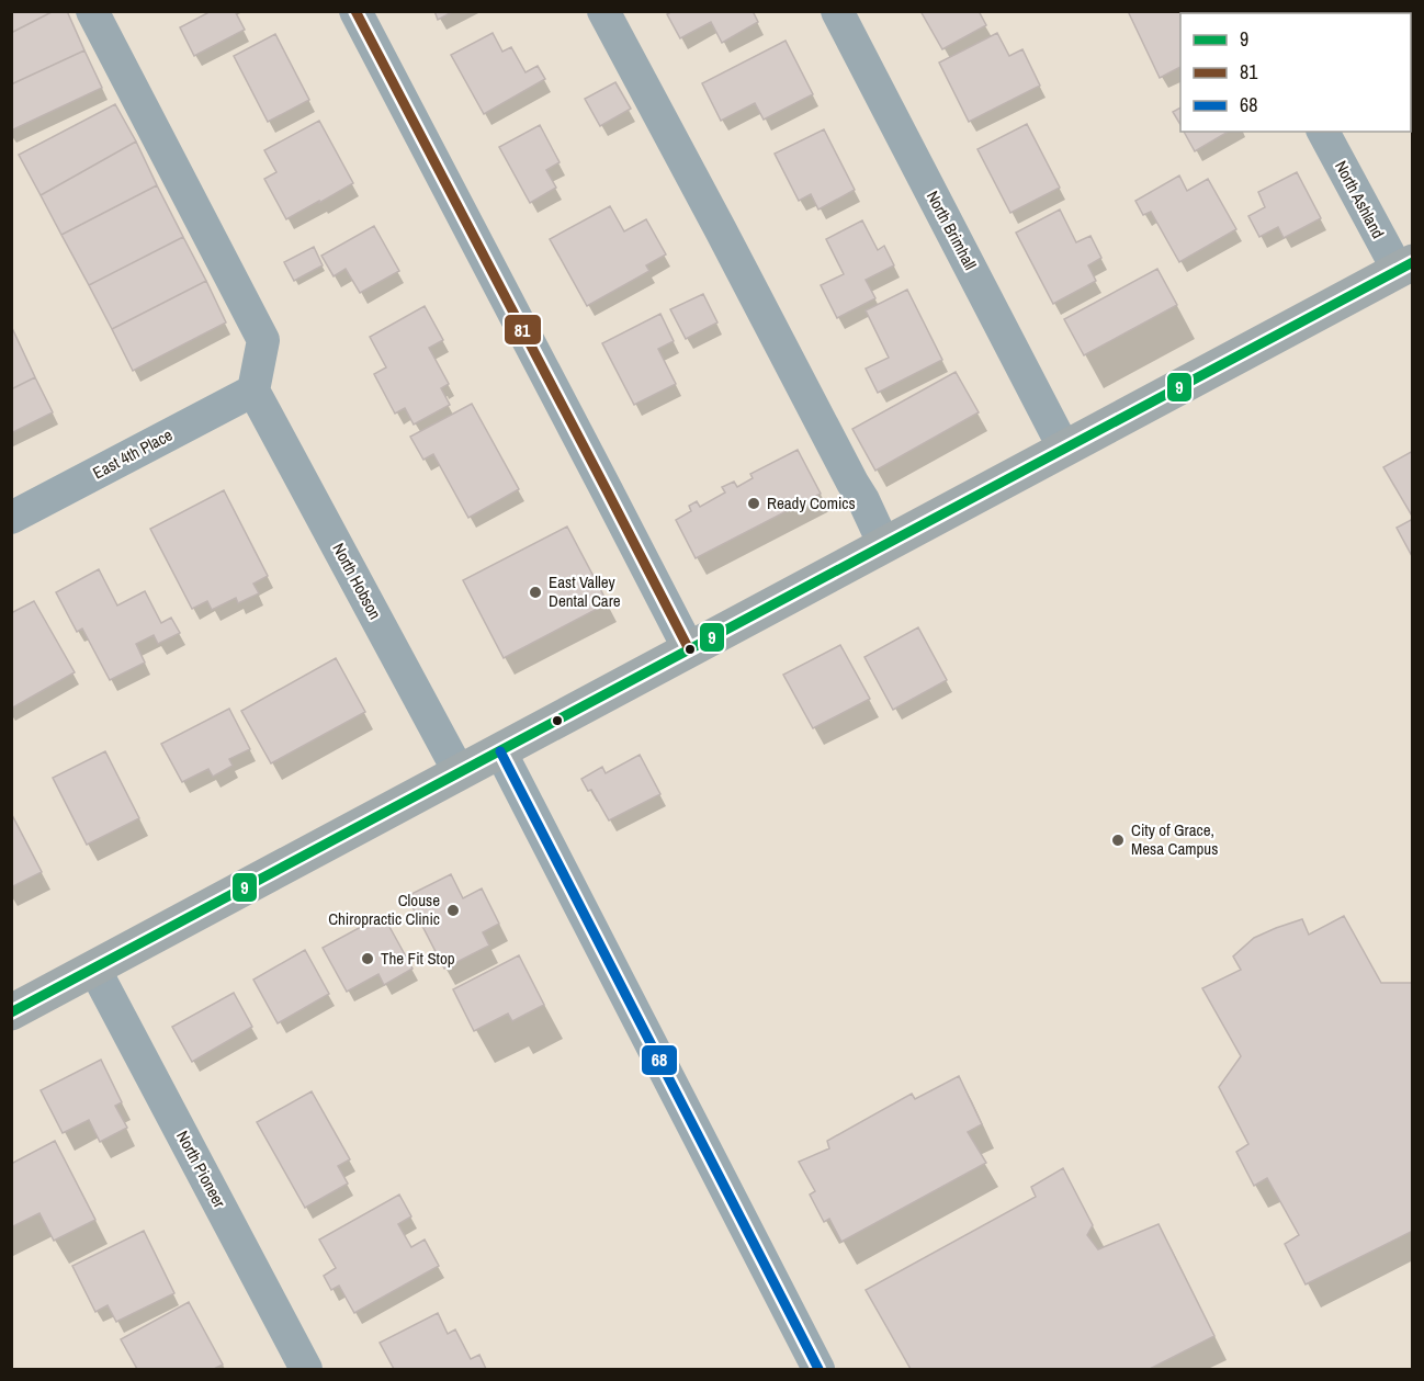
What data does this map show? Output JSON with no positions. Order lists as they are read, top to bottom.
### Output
{
  "streets": {
    "street": [
      "North Ashland",
      "North Brimhall",
      "East 4th Place",
      "North Hobson",
      "North Pioneer"
    ]
  },
  "crossings": [
    ["East 4th Place", "North Hobson"]
  ],
  "places": [
    "Ready Comics",
    "East Valley Dental Care",
    "City of Grace, Mesa Campus",
    "Clouse Chiropractic Clinic",
    "The Fit Stop"
  ],
  "lines": ["transit line 81", "transit line 9", "transit line 68"],
  "legend": ["9", "81", "68"]
}
